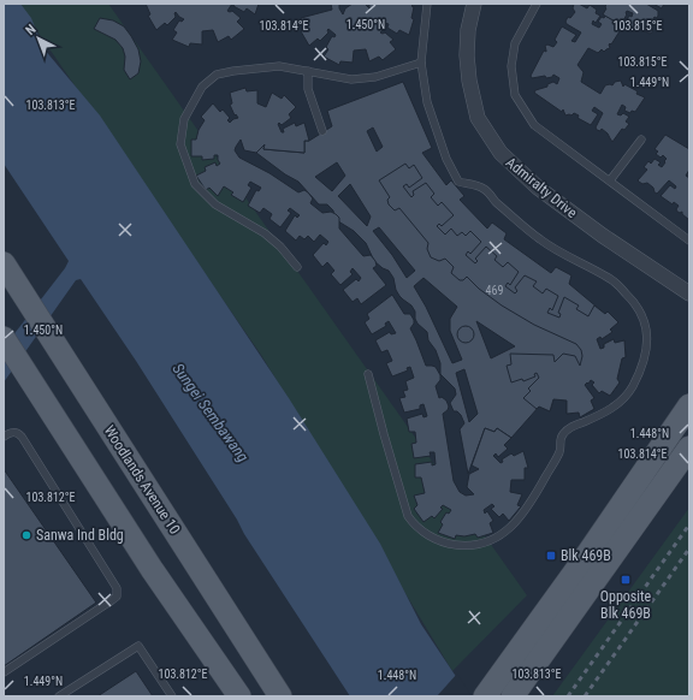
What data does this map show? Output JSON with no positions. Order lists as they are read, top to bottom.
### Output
{
  "streets": {
    "main road": ["Woodlands Avenue 10"],
    "street": ["Admiralty Drive"]
  },
  "water": ["Sungei Sembawang"],
  "places": {
    "other": ["Sanwa Ind Bldg"],
    "transit": ["Blk 469B", "Opposite Blk 469B"]
  },
  "house_numbers": ["469"],
  "north": "top left",
  "coordinates": [
    "1.450°N",
    "103.814°E",
    "103.815°E",
    "1.449°N",
    "103.813°E",
    "1.448°N",
    "103.812°E"
  ]
}
